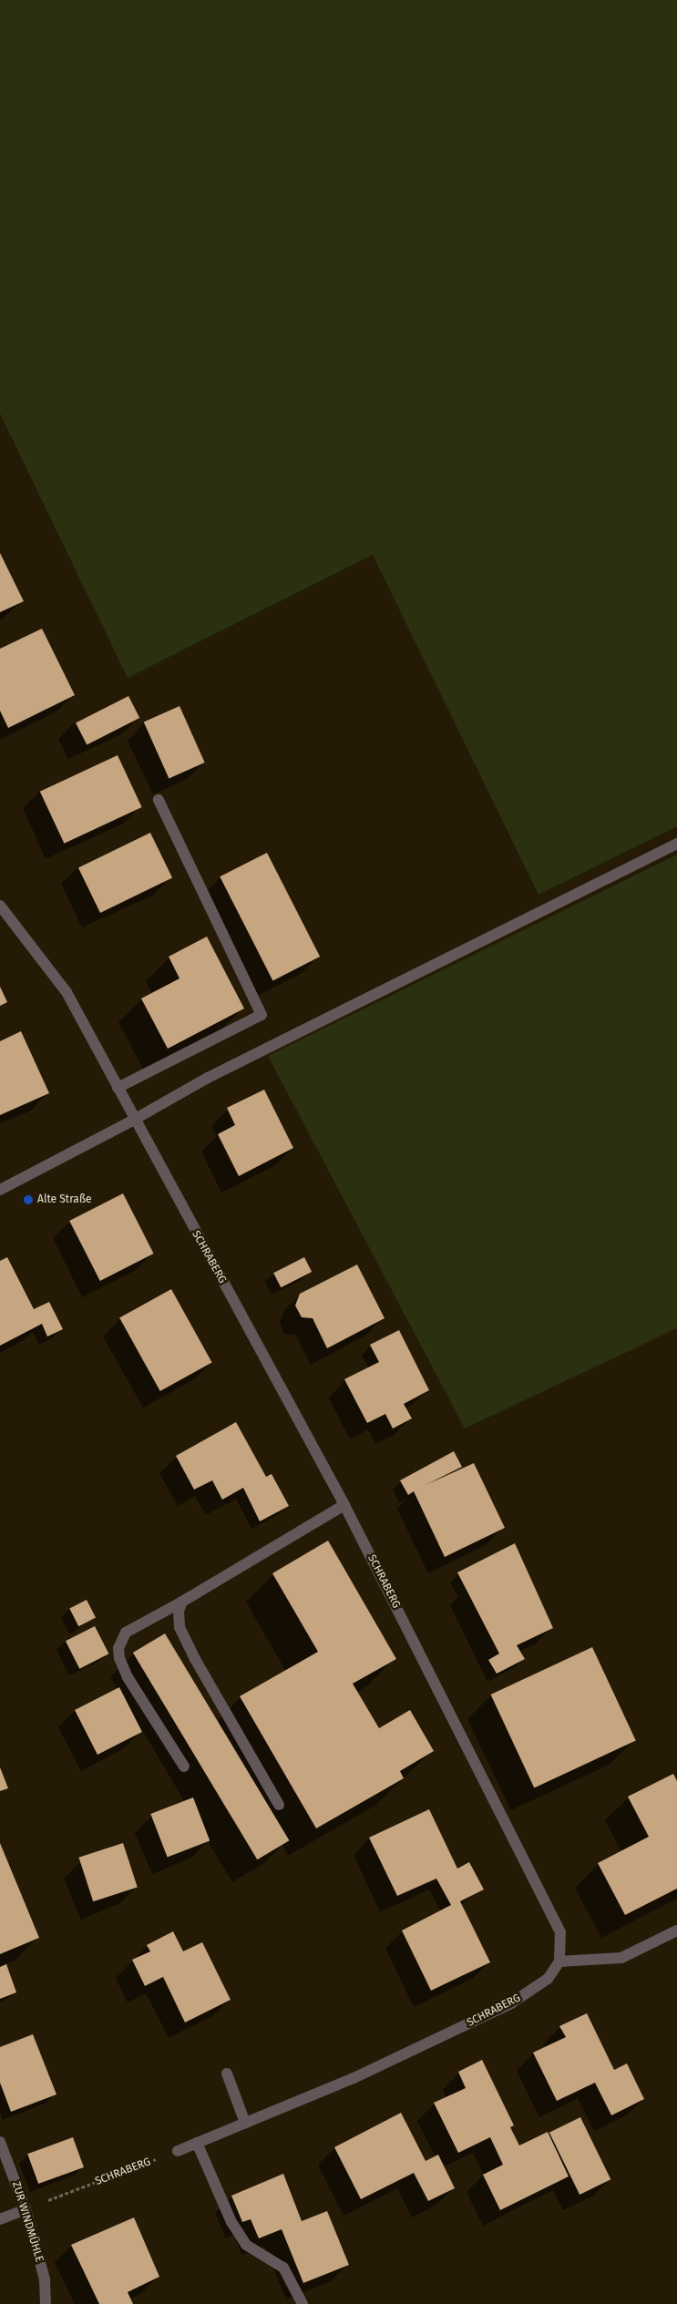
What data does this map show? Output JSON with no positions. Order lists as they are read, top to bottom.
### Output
{
  "streets": {
    "street": ["SCHRABERG", "ZUR WINDMÜHLE"]
  },
  "crossings": [
    ["SCHRABERG", "ZUR WINDMÜHLE"]
  ],
  "places": ["Alte Straße"]
}
